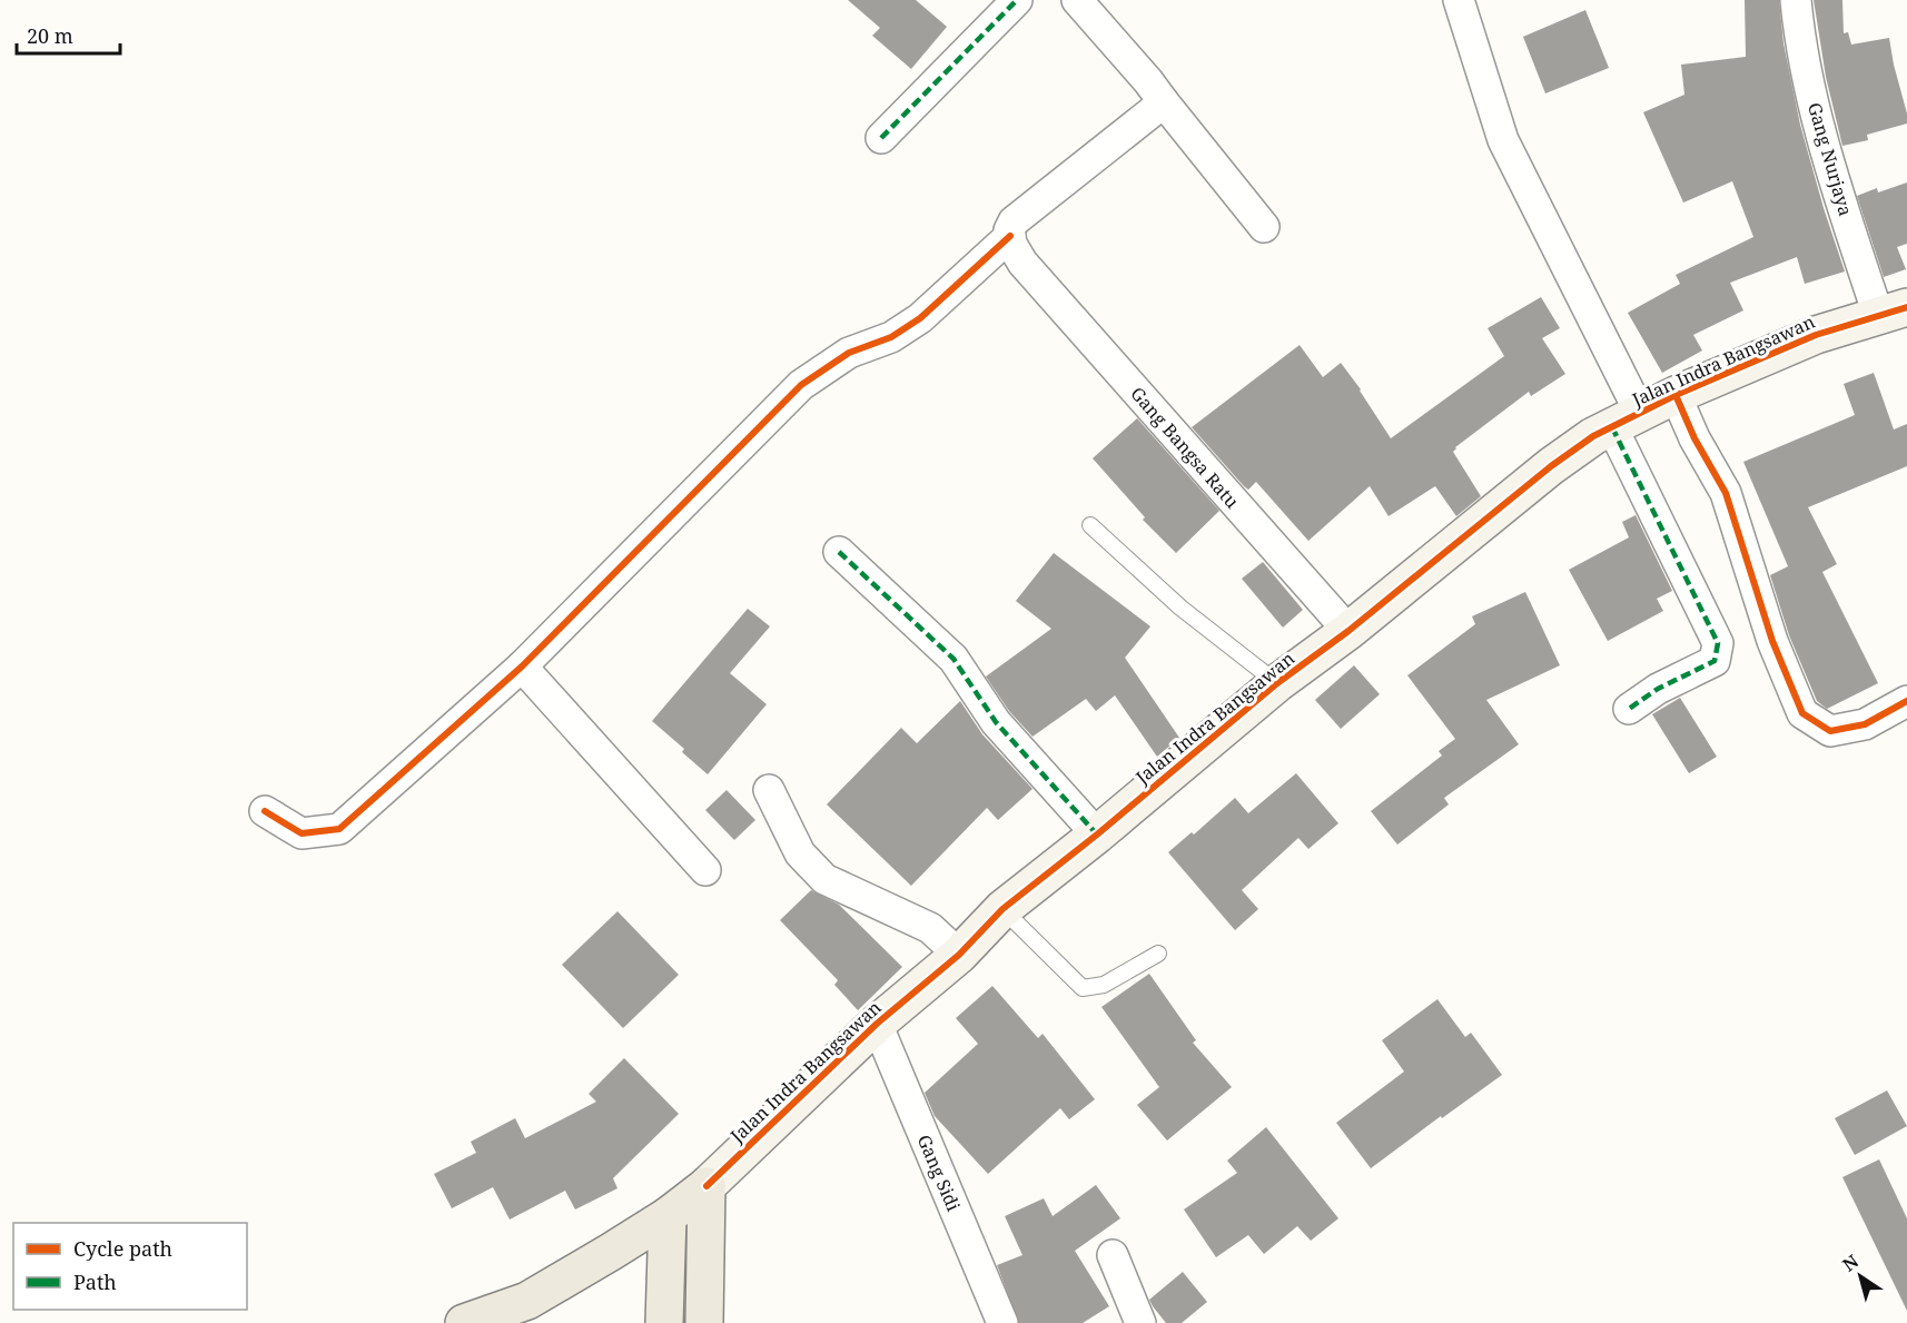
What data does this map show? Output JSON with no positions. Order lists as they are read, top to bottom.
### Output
{
  "streets": {
    "main road": ["Jalan Indra Bangsawan"],
    "street": ["Gang Nurjaya", "Gang Bangsa Ratu", "Gang Sidi"]
  },
  "crossings": [
    ["Gang Nurjaya", "Jalan Indra Bangsawan"],
    ["Jalan Indra Bangsawan", "Gang Bangsa Ratu"],
    ["Jalan Indra Bangsawan", "Gang Sidi"]
  ],
  "legend": ["Cycle path", "Path"],
  "scale_bar": "20 m",
  "north": "top left"
}
